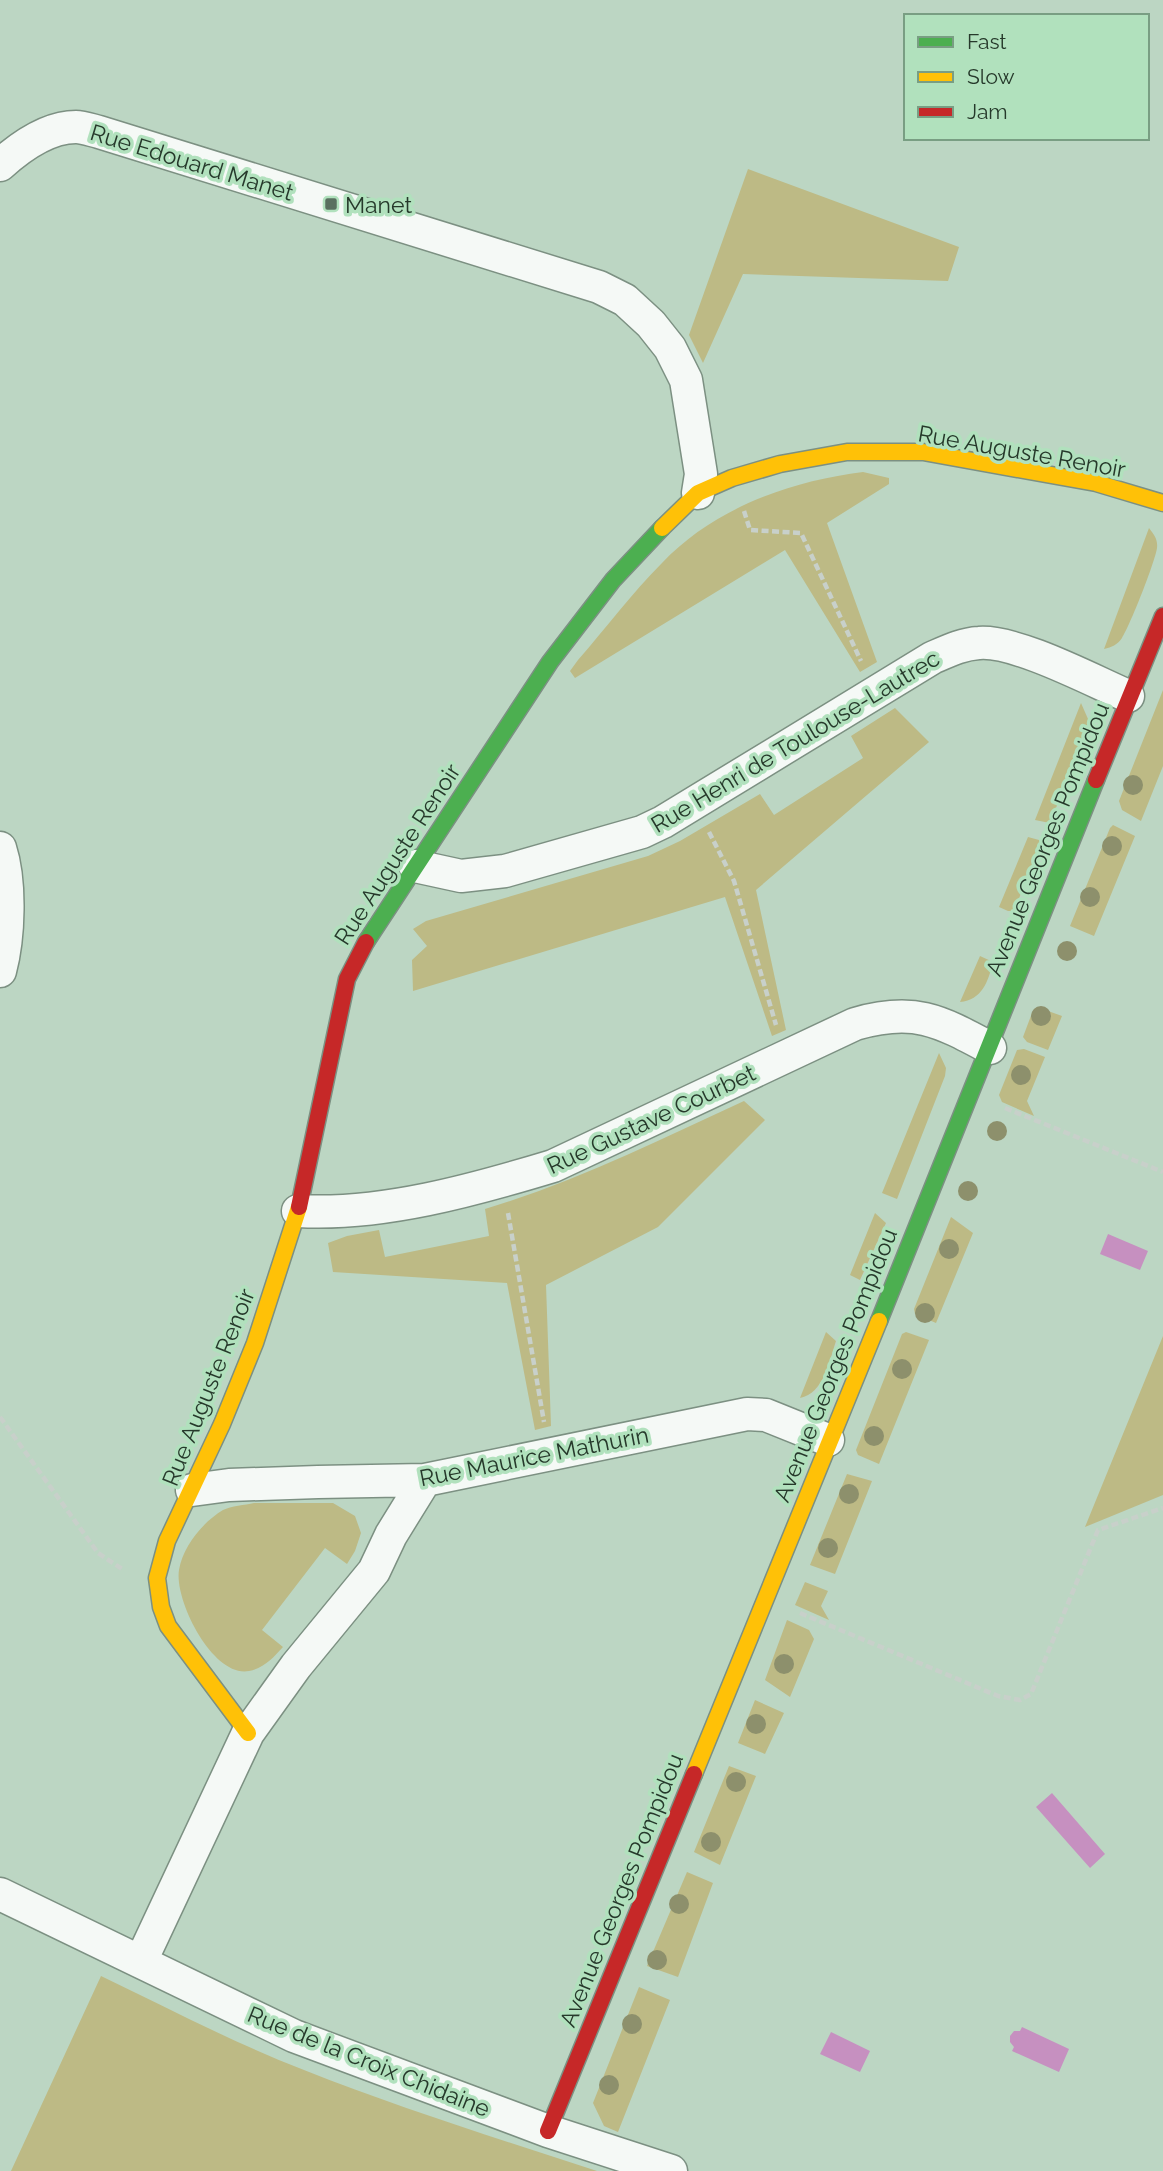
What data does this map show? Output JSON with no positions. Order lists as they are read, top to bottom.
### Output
{
  "streets": {
    "street": [
      "Rue Edouard Manet",
      "Rue Auguste Renoir",
      "Rue Henri de Toulouse-Lautrec",
      "Avenue Georges Pompidou",
      "Rue Gustave Courbet",
      "Rue Maurice Mathurin",
      "Rue de la Croix Chidaine"
    ]
  },
  "crossings": [
    ["Rue Edouard Manet", "Rue Auguste Renoir"],
    ["Rue Auguste Renoir", "Rue Henri de Toulouse-Lautrec"],
    ["Rue Auguste Renoir", "Rue Gustave Courbet"],
    ["Rue Auguste Renoir", "Rue Maurice Mathurin"],
    ["Rue Henri de Toulouse-Lautrec", "Avenue Georges Pompidou"],
    ["Avenue Georges Pompidou", "Rue Gustave Courbet"],
    ["Avenue Georges Pompidou", "Rue Maurice Mathurin"],
    ["Avenue Georges Pompidou", "Rue de la Croix Chidaine"]
  ],
  "places": {
    "transit": ["Manet"]
  },
  "legend": ["Fast", "Slow", "Jam"]
}
